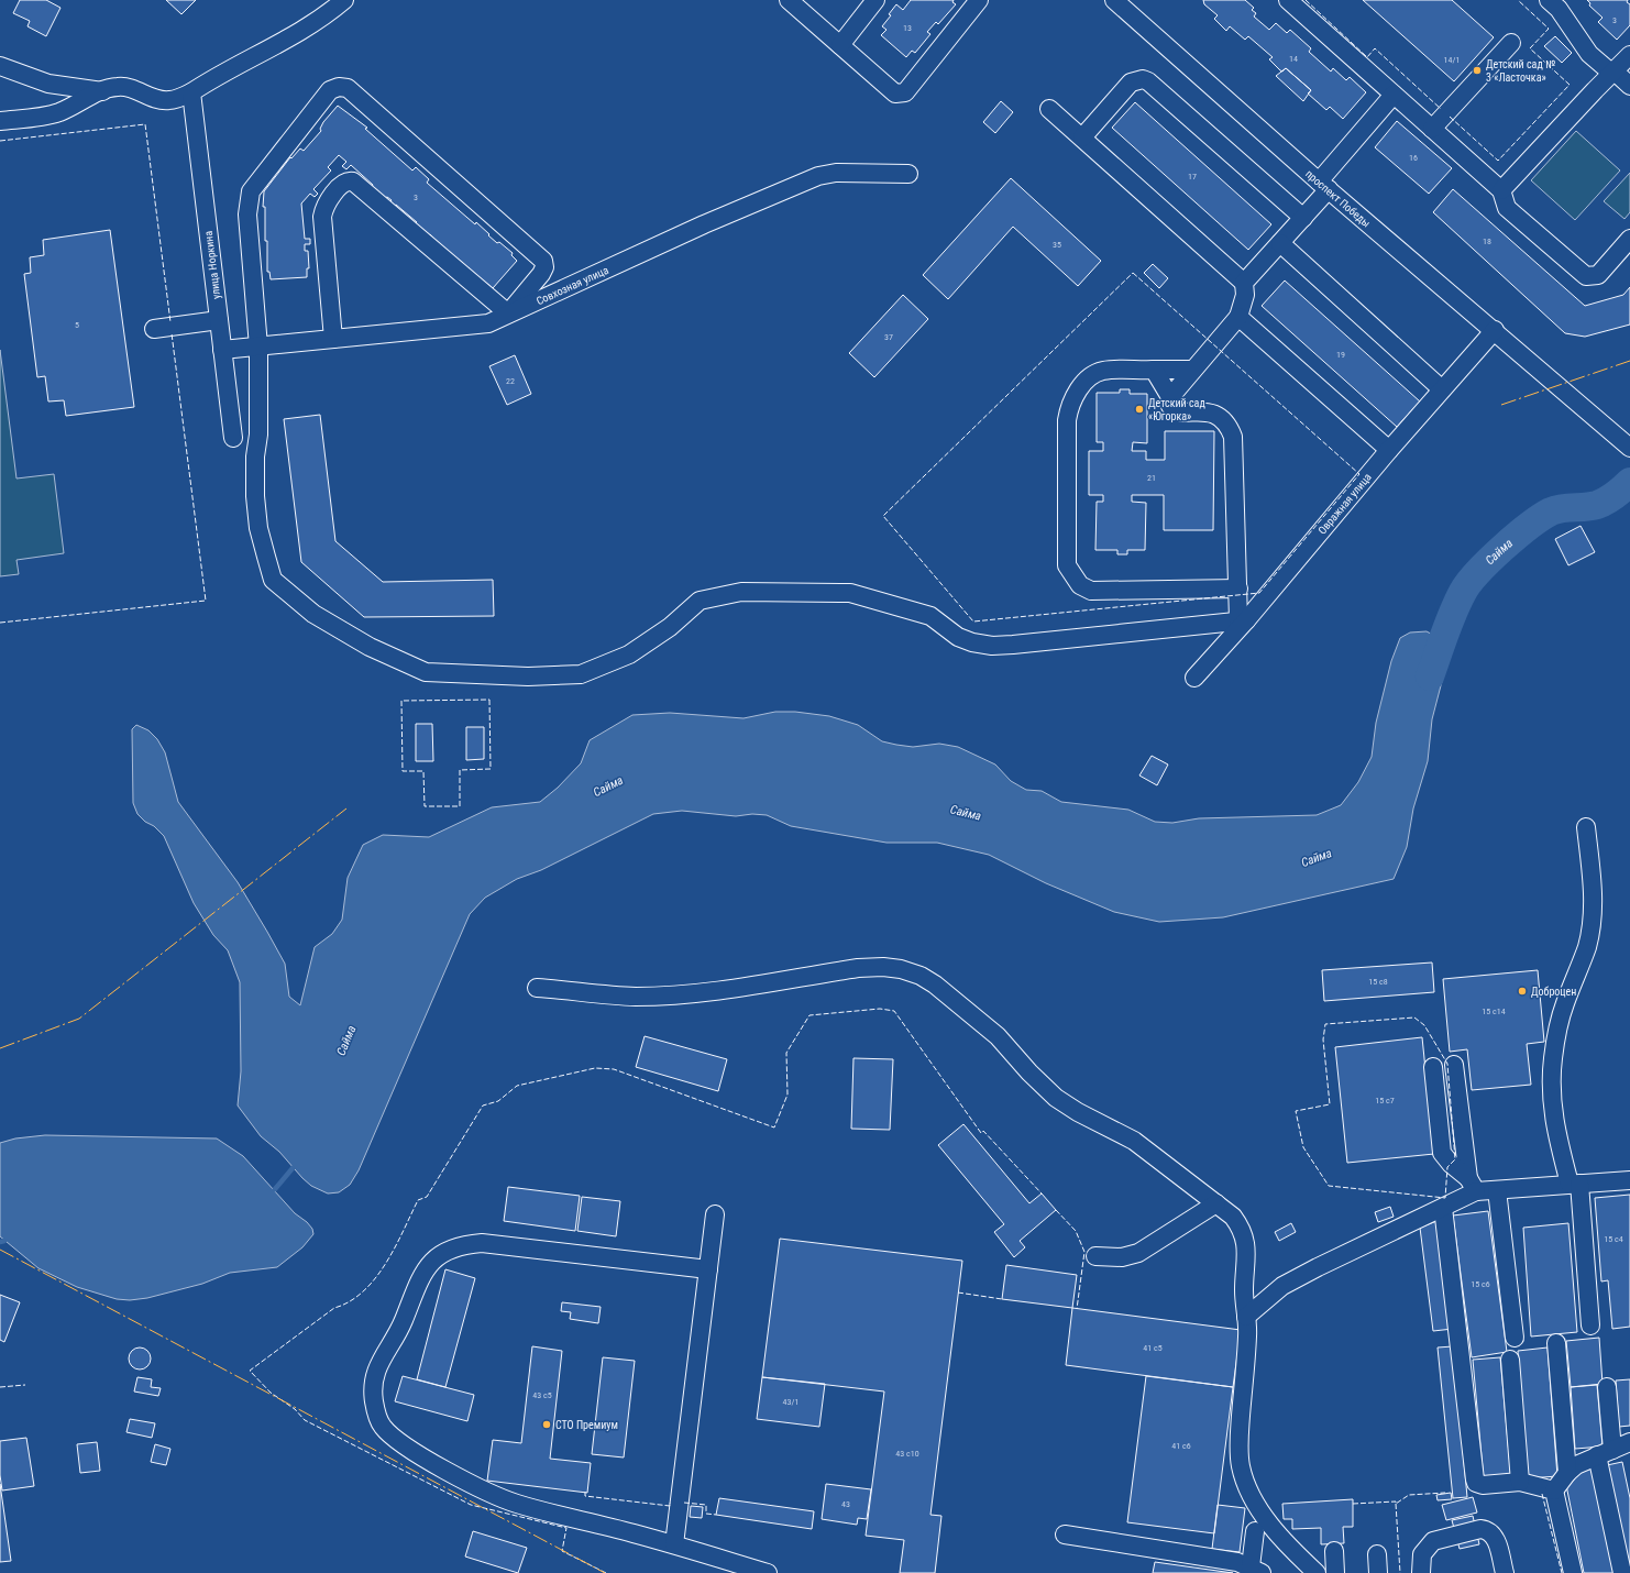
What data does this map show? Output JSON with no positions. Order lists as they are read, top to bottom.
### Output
{
  "streets": {
    "street": [
      "проспект Победы",
      "улица Норкина",
      "Совхозная улица",
      "Овражная улица"
    ]
  },
  "crossings": [
    ["проспект Победы", "Овражная улица"],
    ["улица Норкина", "Совхозная улица"]
  ],
  "water": ["Сайма"],
  "places": [
    "Детский сад № 3 «Ласточка»",
    "Детский сад «Югорка»",
    "Доброцен",
    "СТО Премиум"
  ],
  "house_numbers": [
    "3",
    "13",
    "14",
    "14/1",
    "16",
    "17",
    "3",
    "18",
    "35",
    "5",
    "37",
    "19",
    "22",
    "21",
    "15 с8",
    "15 с14",
    "15 с7",
    "15 с4",
    "15 с6",
    "41 с5",
    "43 с5",
    "43/1",
    "41 с6",
    "43 с10",
    "43"
  ]
}
